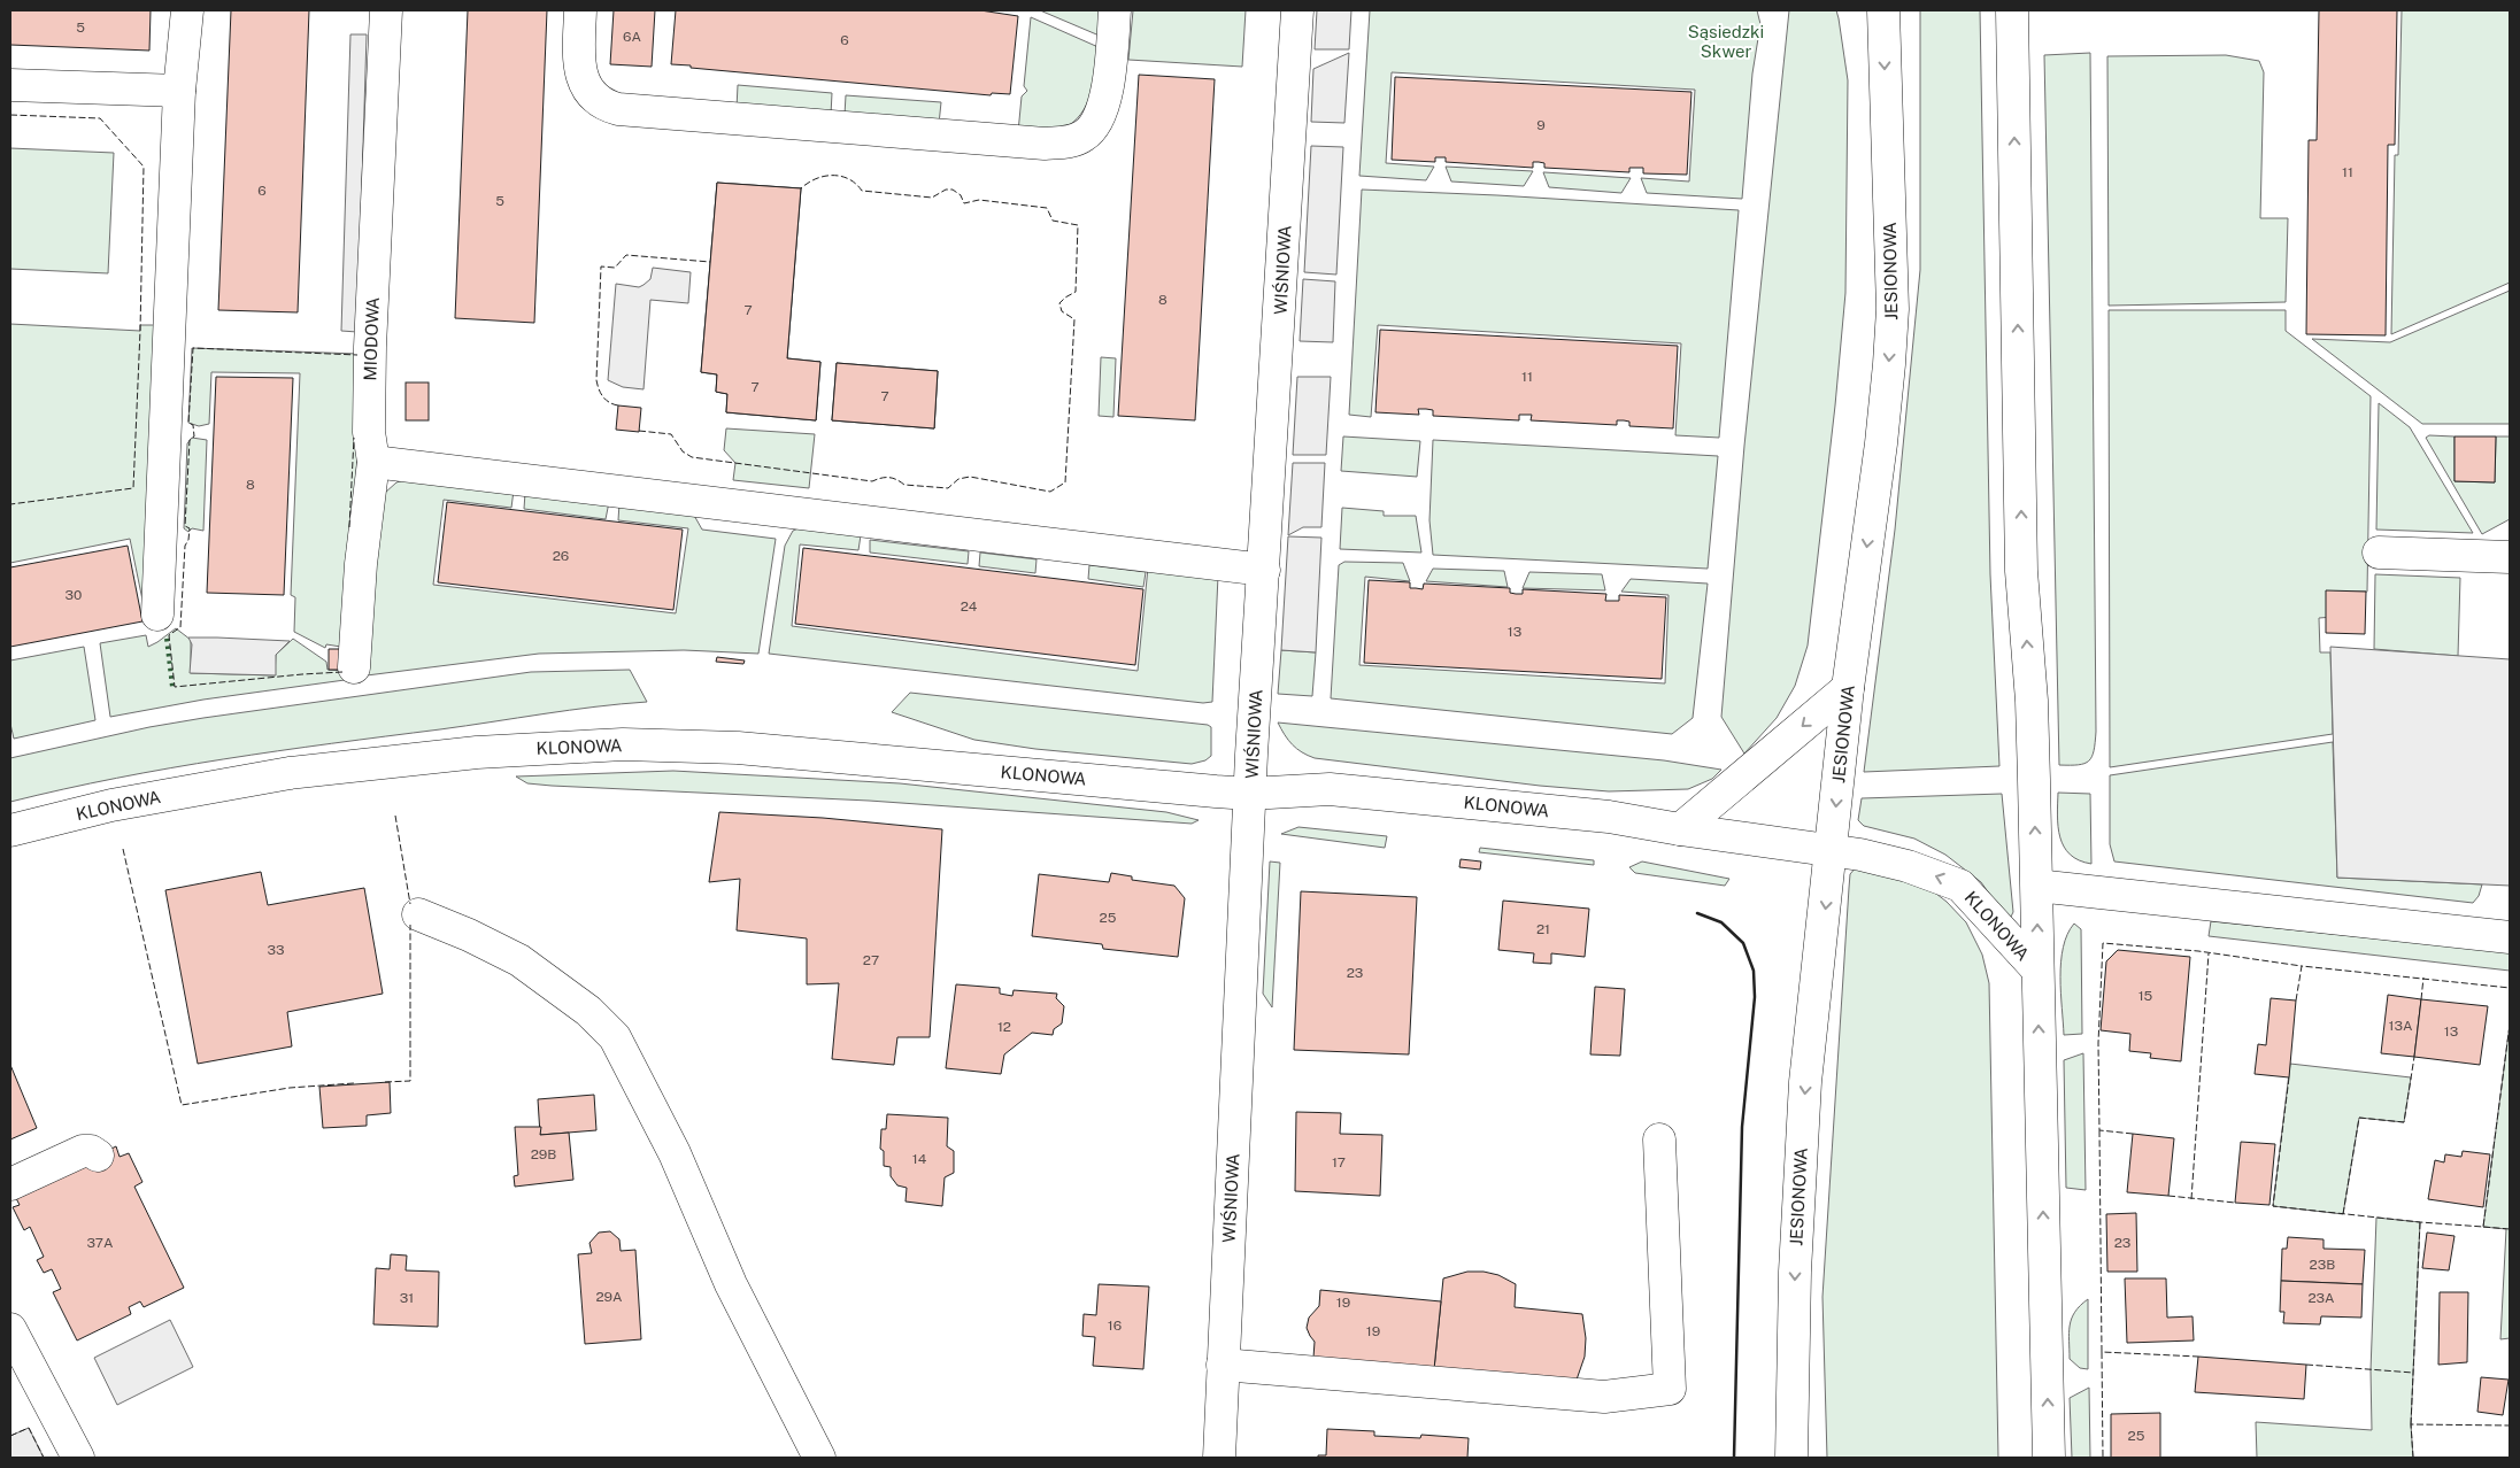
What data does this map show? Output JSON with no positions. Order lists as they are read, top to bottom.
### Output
{
  "streets": {
    "street": [
      "WIŚNIOWA",
      "JESIONOWA",
      "MIODOWA",
      "KLONOWA"
    ]
  },
  "crossings": [
    ["WIŚNIOWA", "KLONOWA"],
    ["JESIONOWA", "KLONOWA"]
  ],
  "parks": ["Sąsiedzki Skwer"],
  "house_numbers": [
    "5",
    "6A",
    "6",
    "9",
    "11",
    "6",
    "5",
    "8",
    "7",
    "11",
    "7",
    "7",
    "8",
    "26",
    "30",
    "24",
    "13",
    "25",
    "21",
    "33",
    "27",
    "23",
    "15",
    "13A",
    "12",
    "13",
    "29B",
    "14",
    "17",
    "37A",
    "23",
    "23B",
    "29A",
    "31",
    "23A",
    "19",
    "16",
    "19",
    "25"
  ]
}
